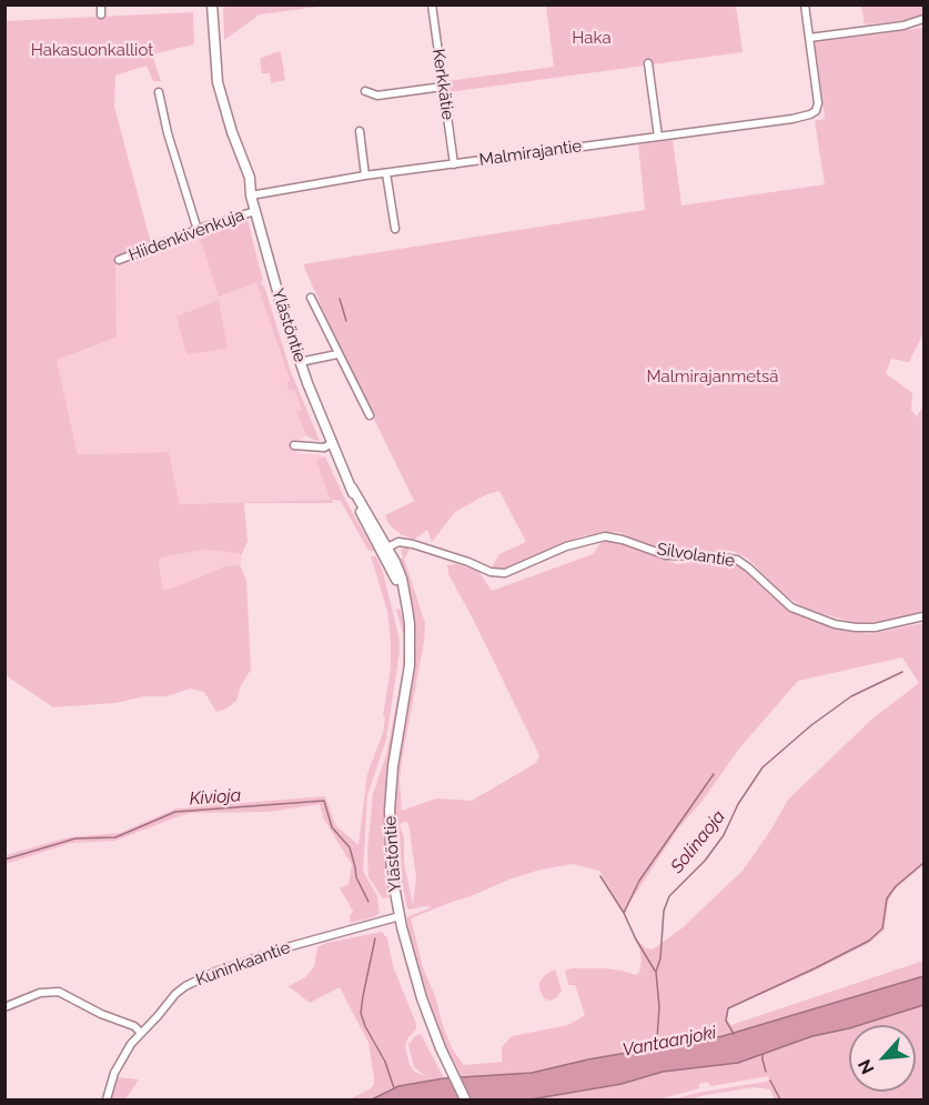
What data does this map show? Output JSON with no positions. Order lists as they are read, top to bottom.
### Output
{
  "streets": {
    "main road": ["Ylästöntie"],
    "street": [
      "Kerkkätie",
      "Malmirajantie",
      "Hiidenkivenkuja",
      "Silvolantie",
      "Kuninkaantie"
    ]
  },
  "crossings": [
    ["Kerkkätie", "Malmirajantie"],
    ["Malmirajantie", "Ylästöntie"],
    ["Hiidenkivenkuja", "Ylästöntie"],
    ["Ylästöntie", "Silvolantie"],
    ["Ylästöntie", "Kuninkaantie"]
  ],
  "water": ["Kivioja", "Solinaoja", "Vantaanjoki"],
  "parks": ["Haka", "Hakasuonkalliot", "Malmirajanmetsä"],
  "north": "bottom left"
}
